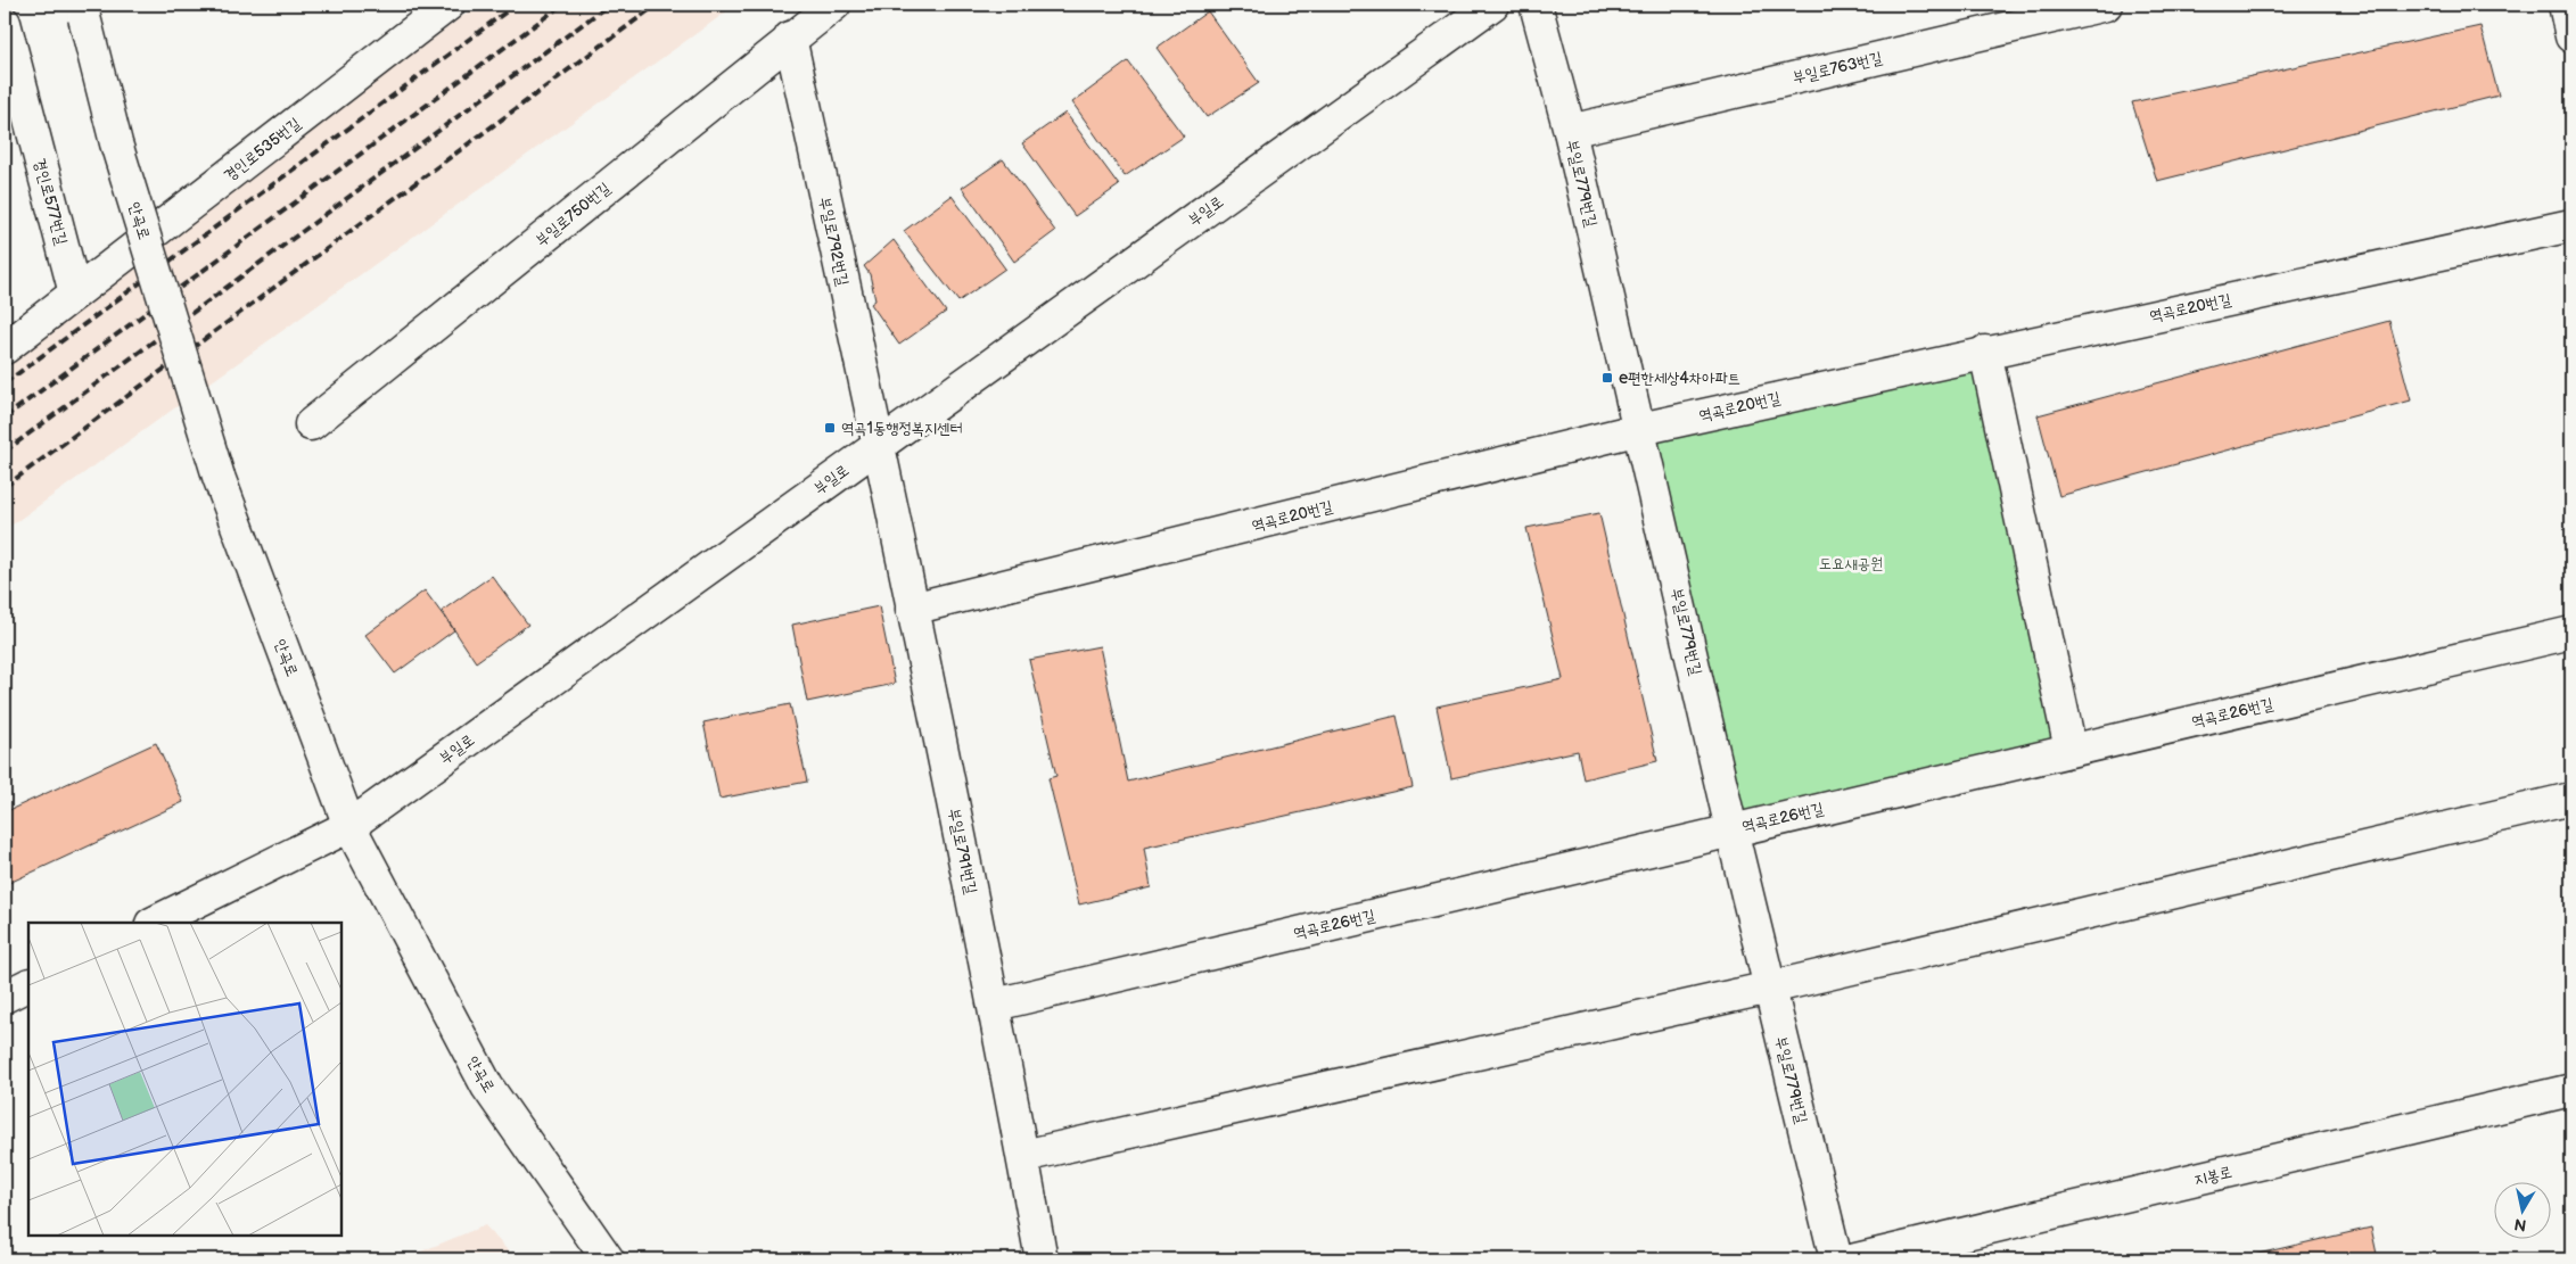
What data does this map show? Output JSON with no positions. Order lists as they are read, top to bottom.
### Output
{
  "streets": {
    "street": [
      "부일로763번길",
      "경인로535번길",
      "부일로779번길",
      "경인로577번길",
      "부일로",
      "부일로750번길",
      "안곡로",
      "부일로792번길",
      "역곡로20번길",
      "역곡로26번길",
      "부일로791번길",
      "지봉로"
    ]
  },
  "crossings": [
    ["부일로763번길", "부일로779번길"],
    ["경인로535번길", "경인로577번길"],
    ["부일로779번길", "역곡로20번길"],
    ["부일로779번길", "역곡로26번길"],
    ["부일로", "안곡로"],
    ["부일로", "부일로792번길"],
    ["부일로", "부일로791번길"],
    ["부일로750번길", "부일로792번길"],
    ["부일로792번길", "부일로791번길"],
    ["역곡로20번길", "부일로791번길"],
    ["역곡로26번길", "부일로791번길"]
  ],
  "parks": ["도요새공원"],
  "places": {
    "transit": ["e편한세상4차아파트", "역곡1동행정복지센터"]
  },
  "north": "bottom"
}
